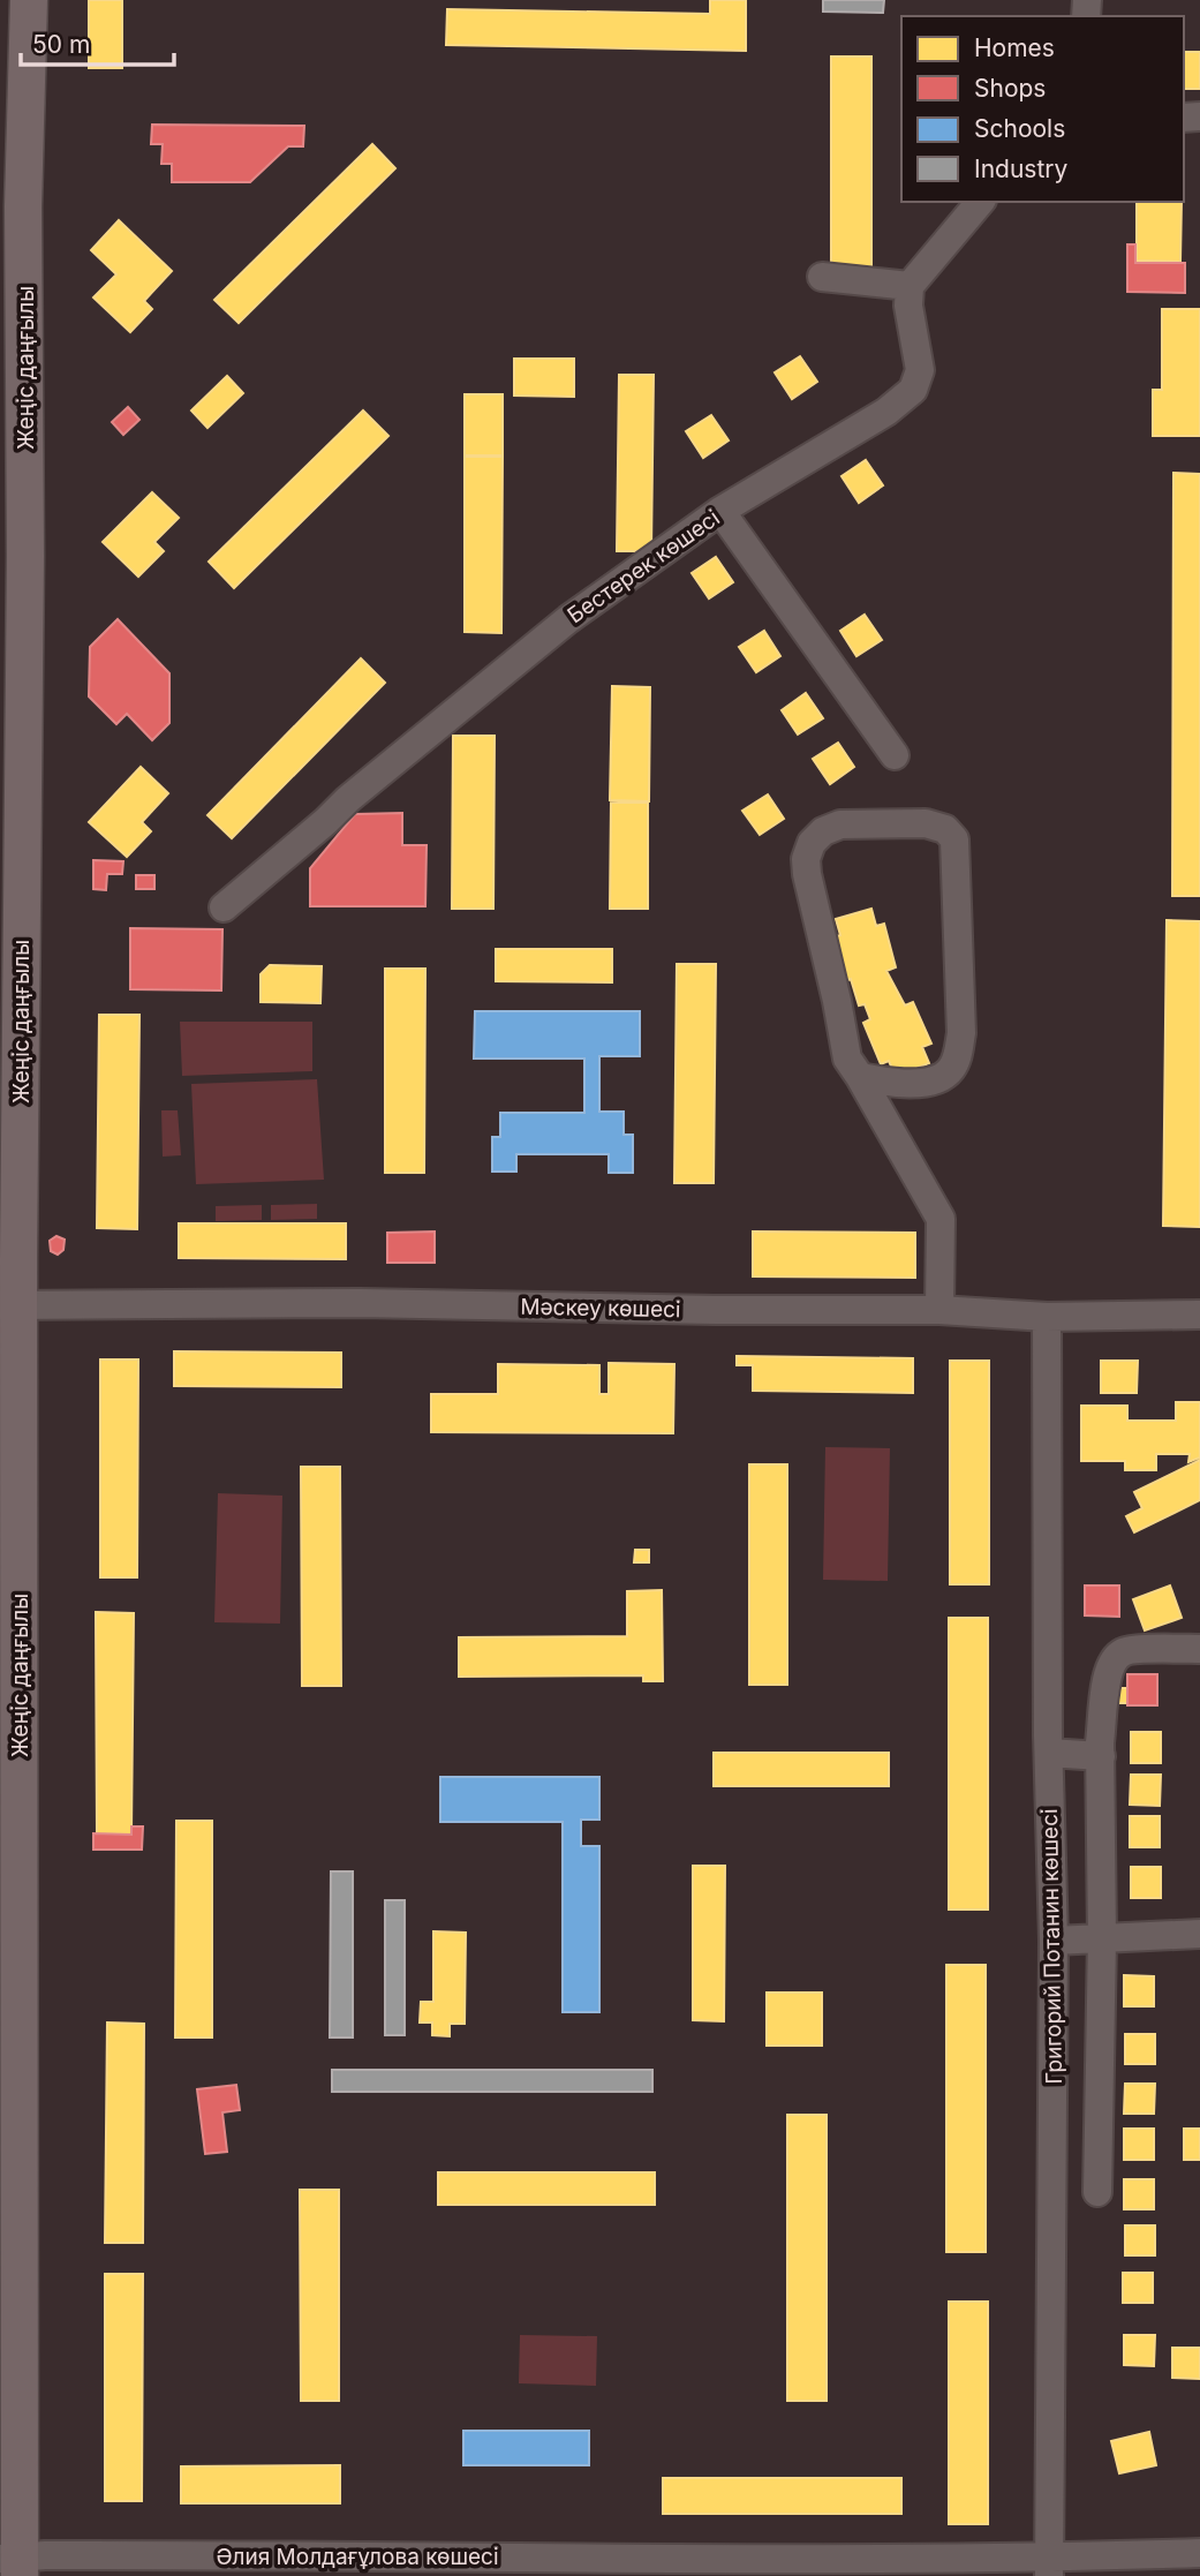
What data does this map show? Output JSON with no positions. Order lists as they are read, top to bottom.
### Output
{
  "streets": {
    "main road": ["Жеңіс даңғылы"],
    "street": [
      "Бестерек көшесі",
      "Мәскеу көшесі",
      "Григорий Потанин көшесі",
      "Әлия Молдағұлова көшесі"
    ]
  },
  "crossings": [
    ["Жеңіс даңғылы", "Мәскеу көшесі"],
    ["Жеңіс даңғылы", "Әлия Молдағұлова көшесі"],
    ["Мәскеу көшесі", "Григорий Потанин көшесі"],
    ["Григорий Потанин көшесі", "Әлия Молдағұлова көшесі"]
  ],
  "legend": [
    "Homes",
    "Shops",
    "Schools",
    "Industry"
  ],
  "scale_bar": "50 m"
}
